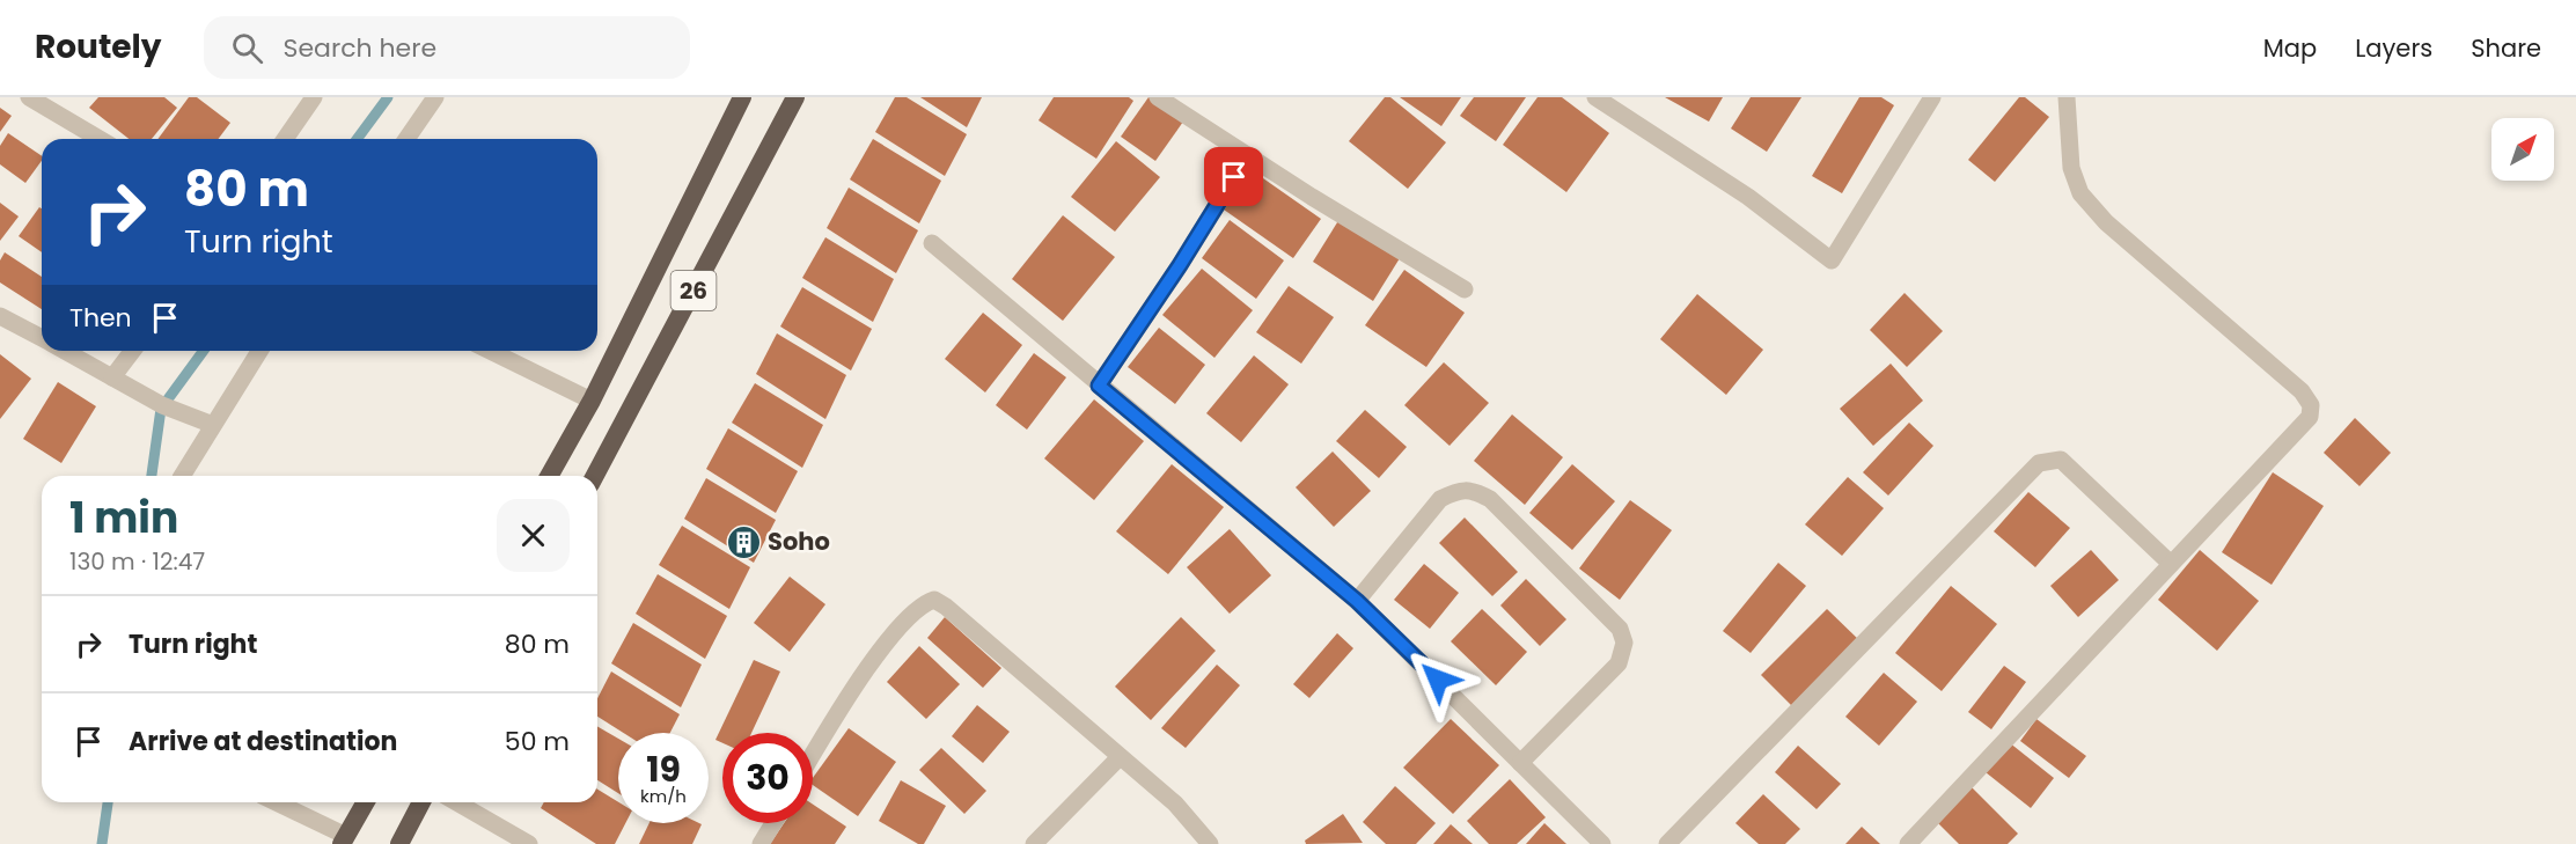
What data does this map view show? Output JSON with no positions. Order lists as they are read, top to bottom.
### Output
{
  "streets": {
    "highway": ["26"]
  },
  "places": {
    "building": ["Soho"]
  },
  "north": "top right",
  "page": {
    "header": "Routely",
    "search": "Search here",
    "nav": ["Map", "Layers", "Share"],
    "turn": ["80 m", "Turn right"],
    "then": "Then",
    "heading": ["1 min", "130 m · 12:47"],
    "list": [
      {
        "name": "Turn right",
        "value": "80 m"
      },
      {
        "name": "Arrive at destination",
        "value": "50 m"
      }
    ],
    "speed": "19 km/h",
    "limit": "30"
  }
}
